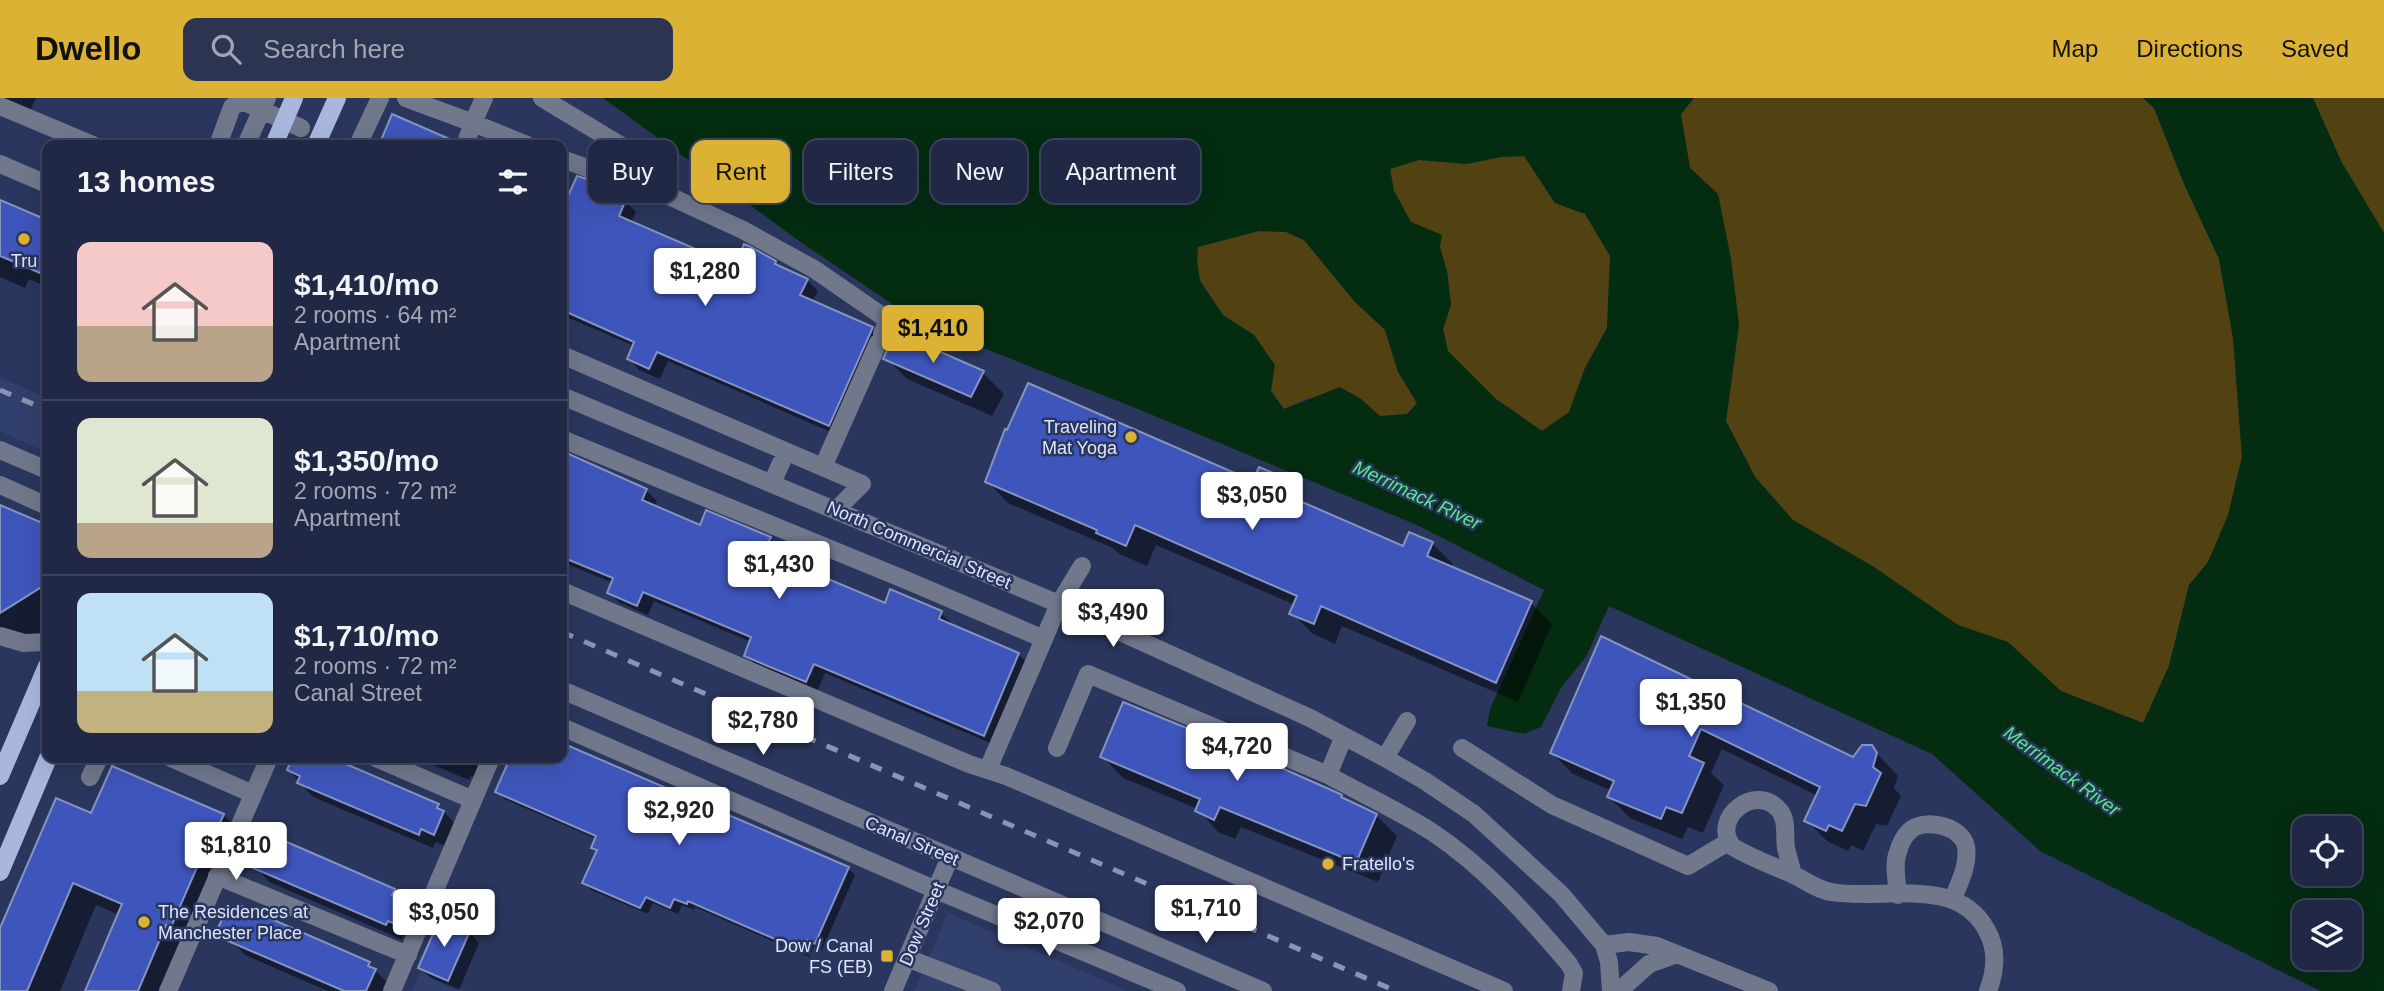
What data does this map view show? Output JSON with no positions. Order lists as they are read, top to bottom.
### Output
{
  "streets": {
    "street": ["North Commercial Street", "Canal Street", "Dow Street"]
  },
  "crossings": [
    ["Canal Street", "Dow Street"]
  ],
  "water": ["Merrimack River"],
  "places": {
    "other": [
      "Tru",
      "Traveling Mat Yoga",
      "Fratello's",
      "The Residences at Manchester Place"
    ],
    "transit": ["Dow / Canal FS (EB)"]
  },
  "page": {
    "header": "Dwello",
    "search": "Search here",
    "nav": ["Map", "Directions", "Saved"],
    "chip": [
      "Buy",
      "Rent",
      "Filters",
      "New",
      "Apartment"
    ],
    "heading": "13 homes",
    "list": [
      {
        "name": "$1,410/mo",
        "note": "2 rooms · 64 m² · Apartment"
      },
      {
        "name": "$1,350/mo",
        "note": "2 rooms · 72 m² · Apartment"
      },
      {
        "name": "$1,710/mo",
        "note": "2 rooms · 72 m² · Canal Street"
      }
    ],
    "price": [
      "$1,280",
      "$1,410",
      "$3,050",
      "$1,430",
      "$3,490",
      "$1,350",
      "$2,780",
      "$4,720",
      "$2,920",
      "$1,810",
      "$1,710",
      "$3,050",
      "$2,070"
    ]
  }
}
